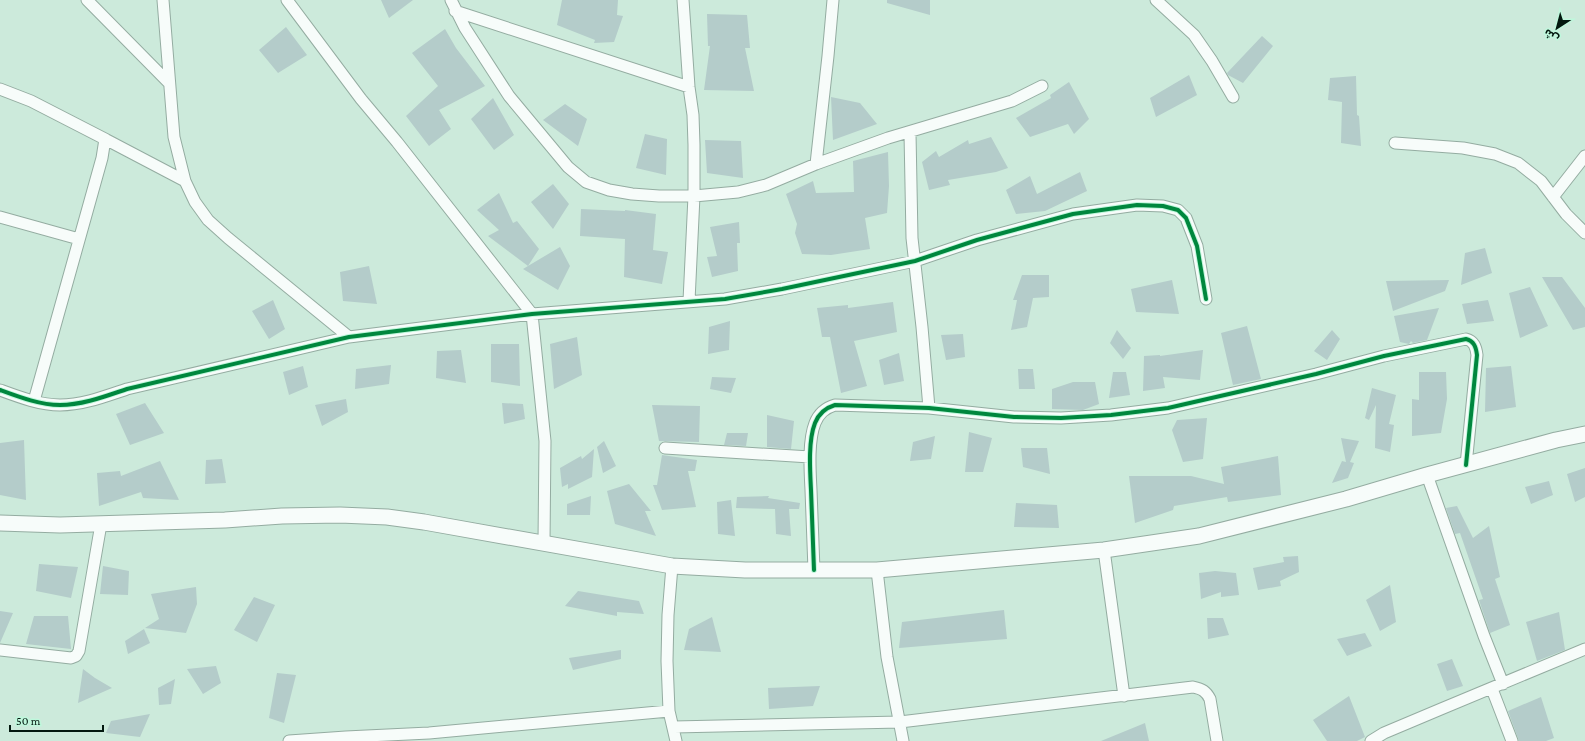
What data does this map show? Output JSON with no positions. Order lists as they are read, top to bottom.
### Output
{
  "scale_bar": "50 m",
  "north": "bottom left"
}
